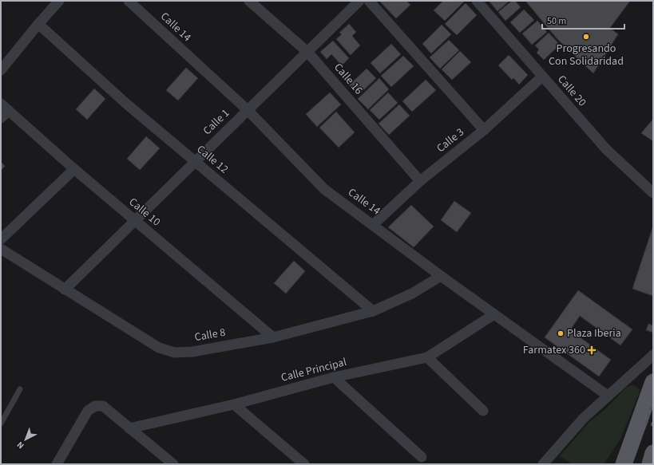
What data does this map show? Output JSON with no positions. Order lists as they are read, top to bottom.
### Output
{
  "streets": {
    "street": [
      "Calle 14",
      "Calle 16",
      "Calle 20",
      "Calle 1",
      "Calle 3",
      "Calle 12",
      "Calle 10",
      "Calle 8",
      "Calle Principal"
    ]
  },
  "crossings": [
    ["Calle 14", "Calle 1"],
    ["Calle 14", "Calle 3"],
    ["Calle 14", "Calle 8"],
    ["Calle 14", "Calle Principal"],
    ["Calle 16", "Calle 1"],
    ["Calle 16", "Calle 3"],
    ["Calle 20", "Calle 3"],
    ["Calle 1", "Calle 12"],
    ["Calle 1", "Calle 10"],
    ["Calle 1", "Calle 8"],
    ["Calle 12", "Calle 8"],
    ["Calle 10", "Calle 8"]
  ],
  "places": {
    "other": ["Progresando Con Solidaridad", "Plaza Iberia"],
    "health": ["Farmatex 360"]
  },
  "scale_bar": "50 m",
  "north": "bottom left"
}
